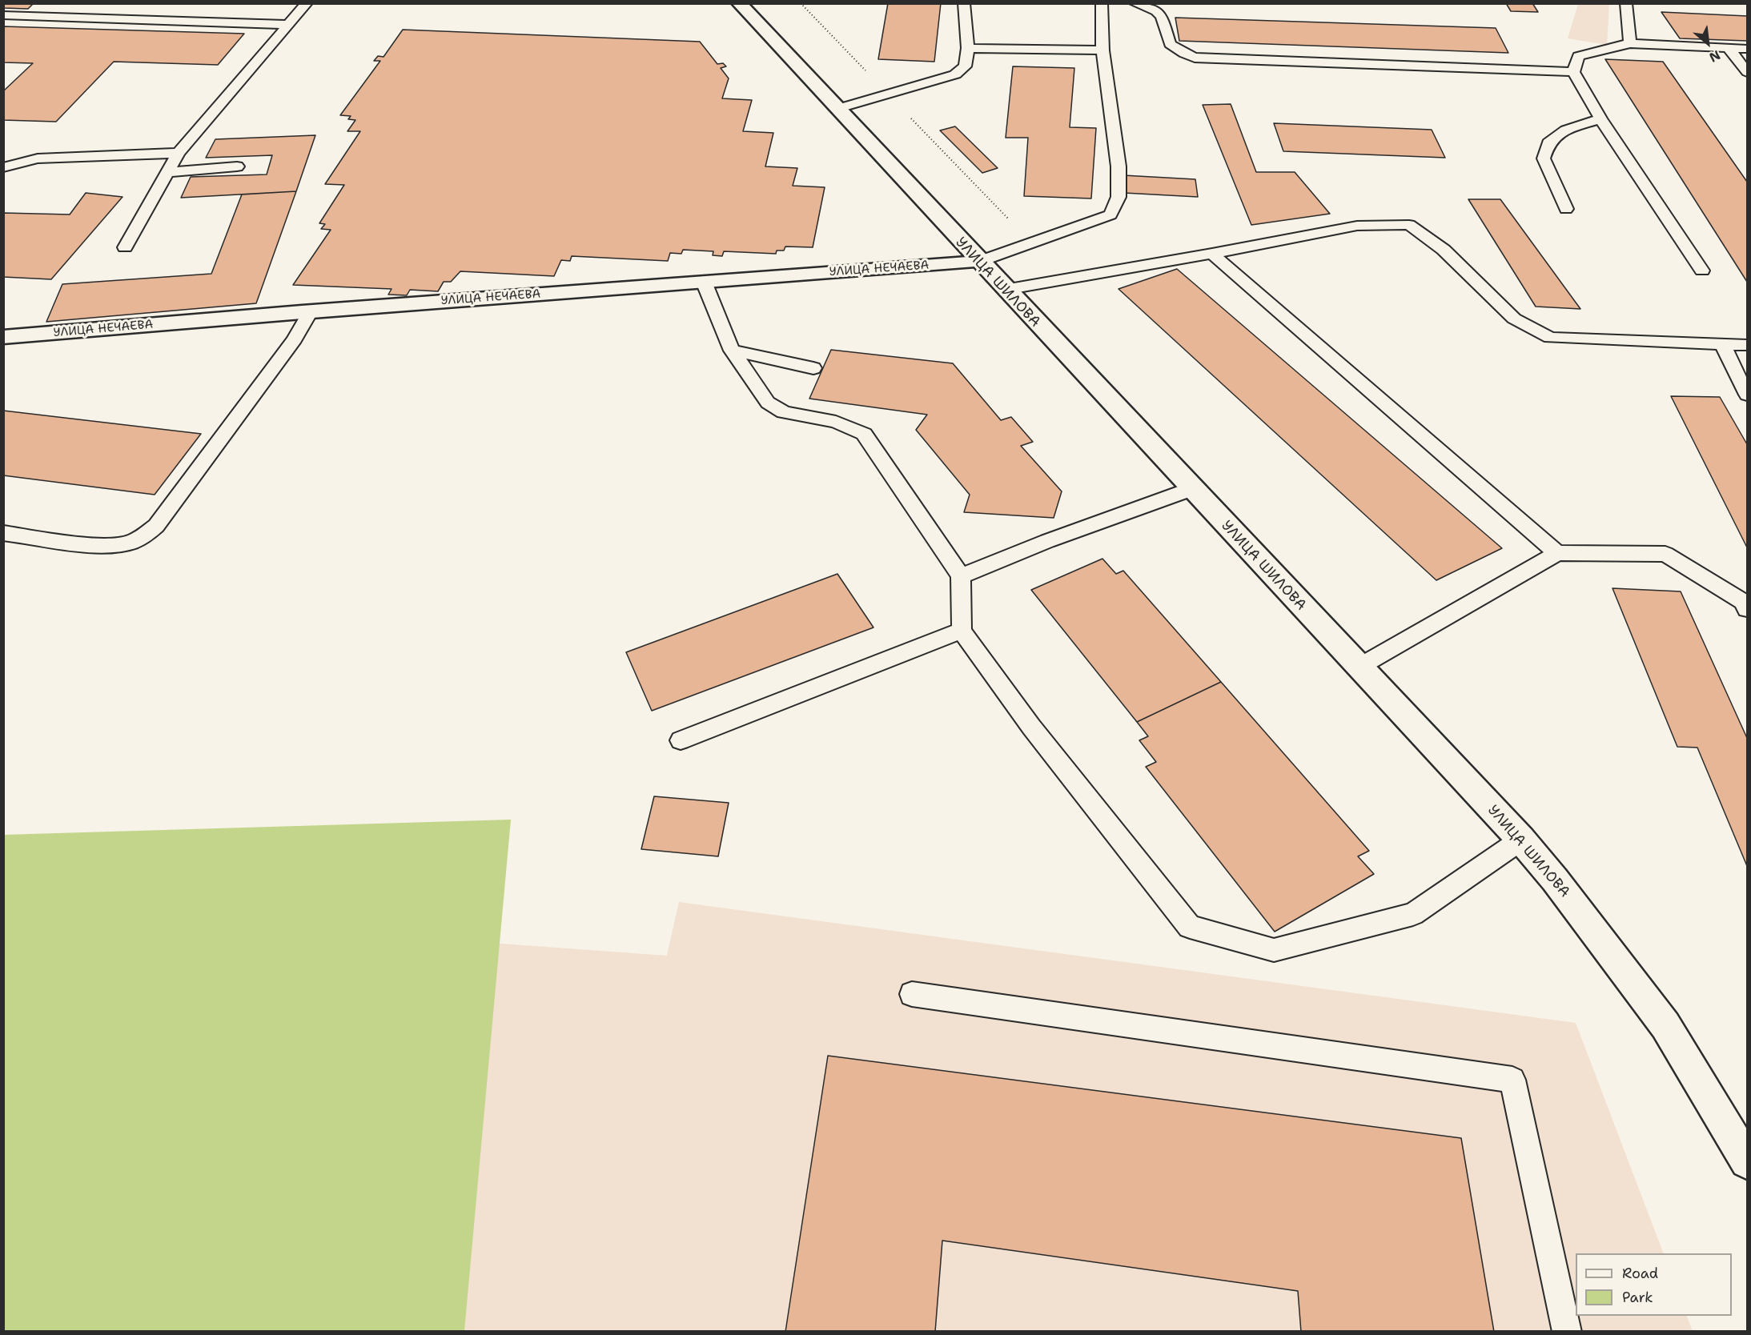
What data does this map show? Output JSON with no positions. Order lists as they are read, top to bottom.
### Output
{
  "streets": {
    "main road": ["УЛИЦА НЕЧАЕВА", "УЛИЦА ШИЛОВА"]
  },
  "crossings": [
    ["УЛИЦА НЕЧАЕВА", "УЛИЦА ШИЛОВА"]
  ],
  "legend": ["Road", "Park"],
  "north": "bottom right"
}
